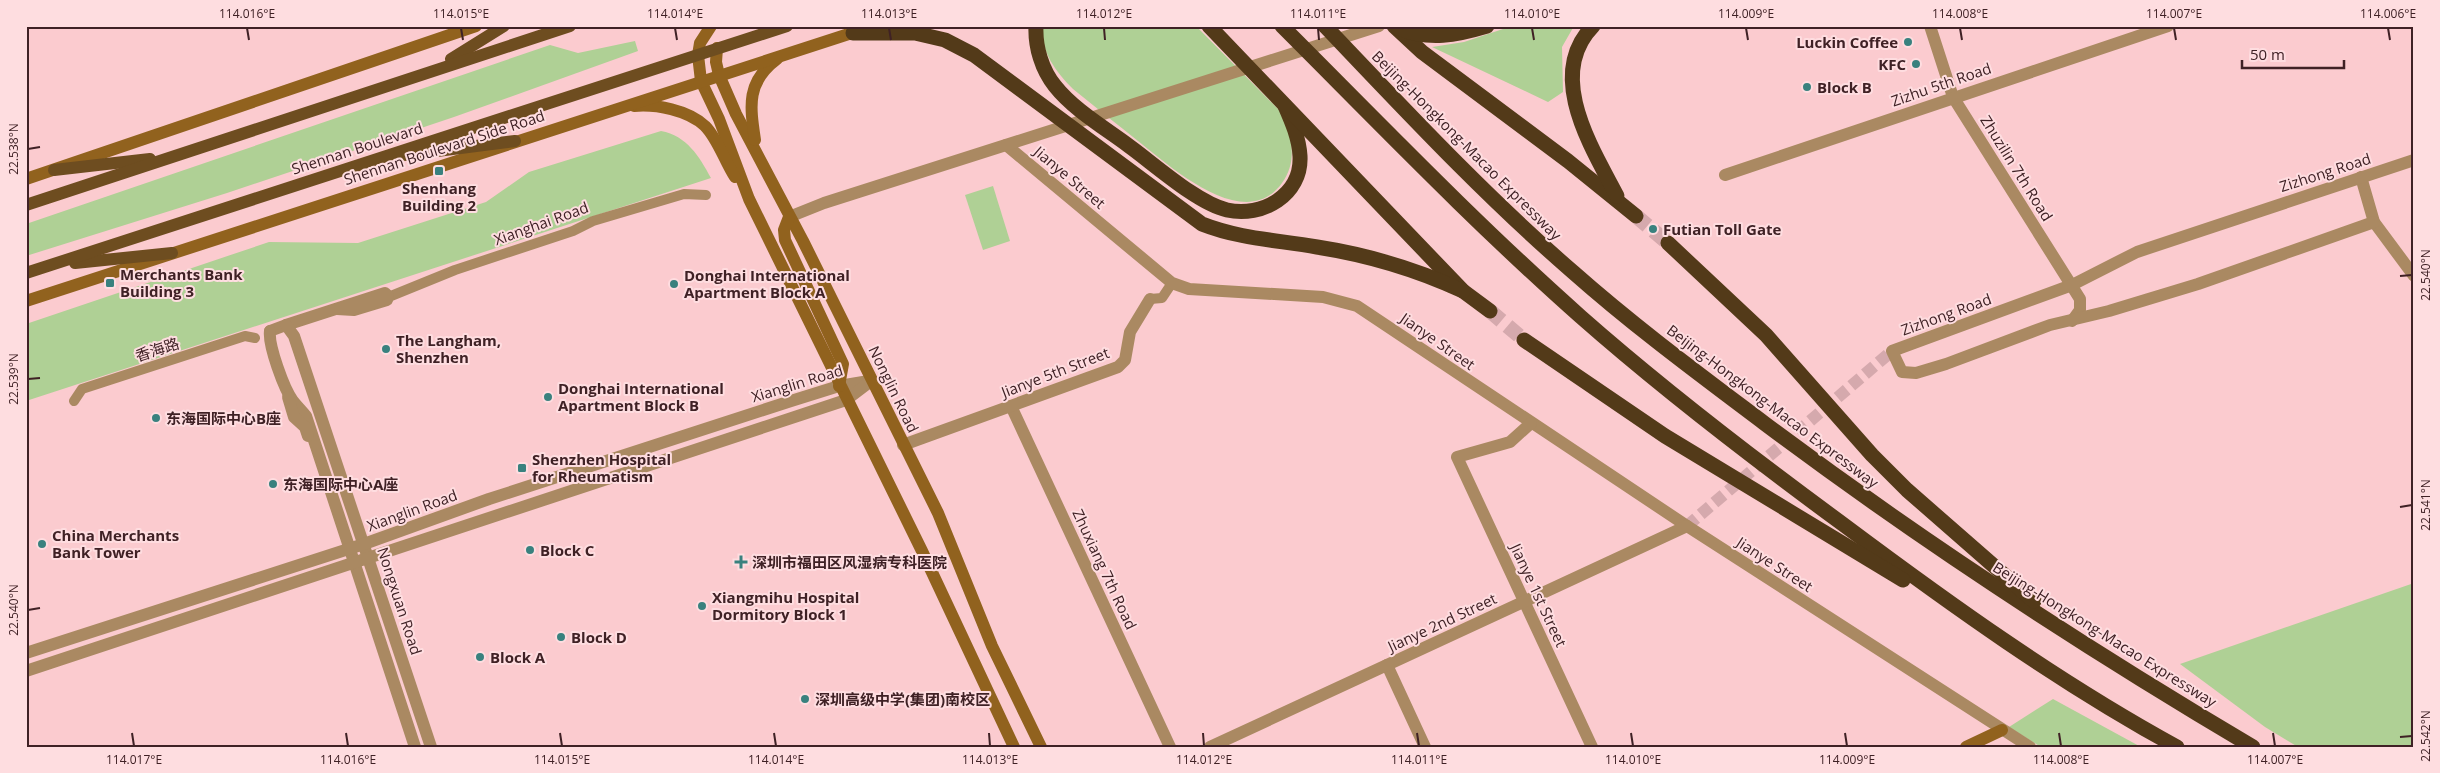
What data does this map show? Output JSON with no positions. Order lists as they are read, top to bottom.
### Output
{
  "streets": {
    "highway": ["Beijing-Hongkong-Macao Expressway"],
    "main road": ["Shennan Boulevard Side Road", "Shennan Boulevard", "Nonglin Road"],
    "street": [
      "Zizhu 5th Road",
      "Zhuzilin 7th Road",
      "Zizhong Road",
      "Jianye Street",
      "Xianghai Road",
      "香海路",
      "Jianye 5th Street",
      "Xianglin Road",
      "Zhuxiang 7th Road",
      "Jianye 1st Street",
      "Nongxuan Road",
      "Jianye 2nd Street"
    ]
  },
  "crossings": [
    ["Zizhu 5th Road", "Zhuzilin 7th Road"],
    ["Shennan Boulevard Side Road", "Nonglin Road"],
    ["Shennan Boulevard", "Nonglin Road"],
    ["Zhuzilin 7th Road", "Zizhong Road"],
    ["Jianye Street", "Jianye 5th Street"],
    ["Jianye Street", "Jianye 1st Street"],
    ["Jianye Street", "Jianye 2nd Street"],
    ["Jianye 5th Street", "Nonglin Road"],
    ["Jianye 5th Street", "Zhuxiang 7th Road"],
    ["Xianglin Road", "Nonglin Road"],
    ["Xianglin Road", "Nongxuan Road"],
    ["Jianye 1st Street", "Jianye 2nd Street"]
  ],
  "places": {
    "other": [
      "Luckin Coffee",
      "KFC",
      "Block B",
      "Futian Toll Gate",
      "Donghai International Apartment Block A",
      "The Langham, Shenzhen",
      "Donghai International Apartment Block B",
      "东海国际中心B座",
      "东海国际中心A座",
      "China Merchants Bank Tower",
      "Block C",
      "Xiangmihu Hospital Dormitory Block 1",
      "Block D",
      "Block A",
      "深圳高级中学(集团)南校区"
    ],
    "transit": ["Shenhang Building 2", "Merchants Bank Building 3", "Shenzhen Hospital for Rheumatism"],
    "health": ["深圳市福田区风湿病专科医院"]
  },
  "scale_bar": "50 m",
  "coordinates": [
    "114.016°E",
    "114.015°E",
    "114.014°E",
    "114.013°E",
    "114.012°E",
    "114.011°E",
    "114.010°E",
    "114.009°E",
    "114.008°E",
    "114.007°E",
    "114.006°E",
    "22.538°N",
    "22.540°N",
    "22.539°N",
    "22.541°N",
    "22.542°N",
    "114.017°E"
  ]
}
